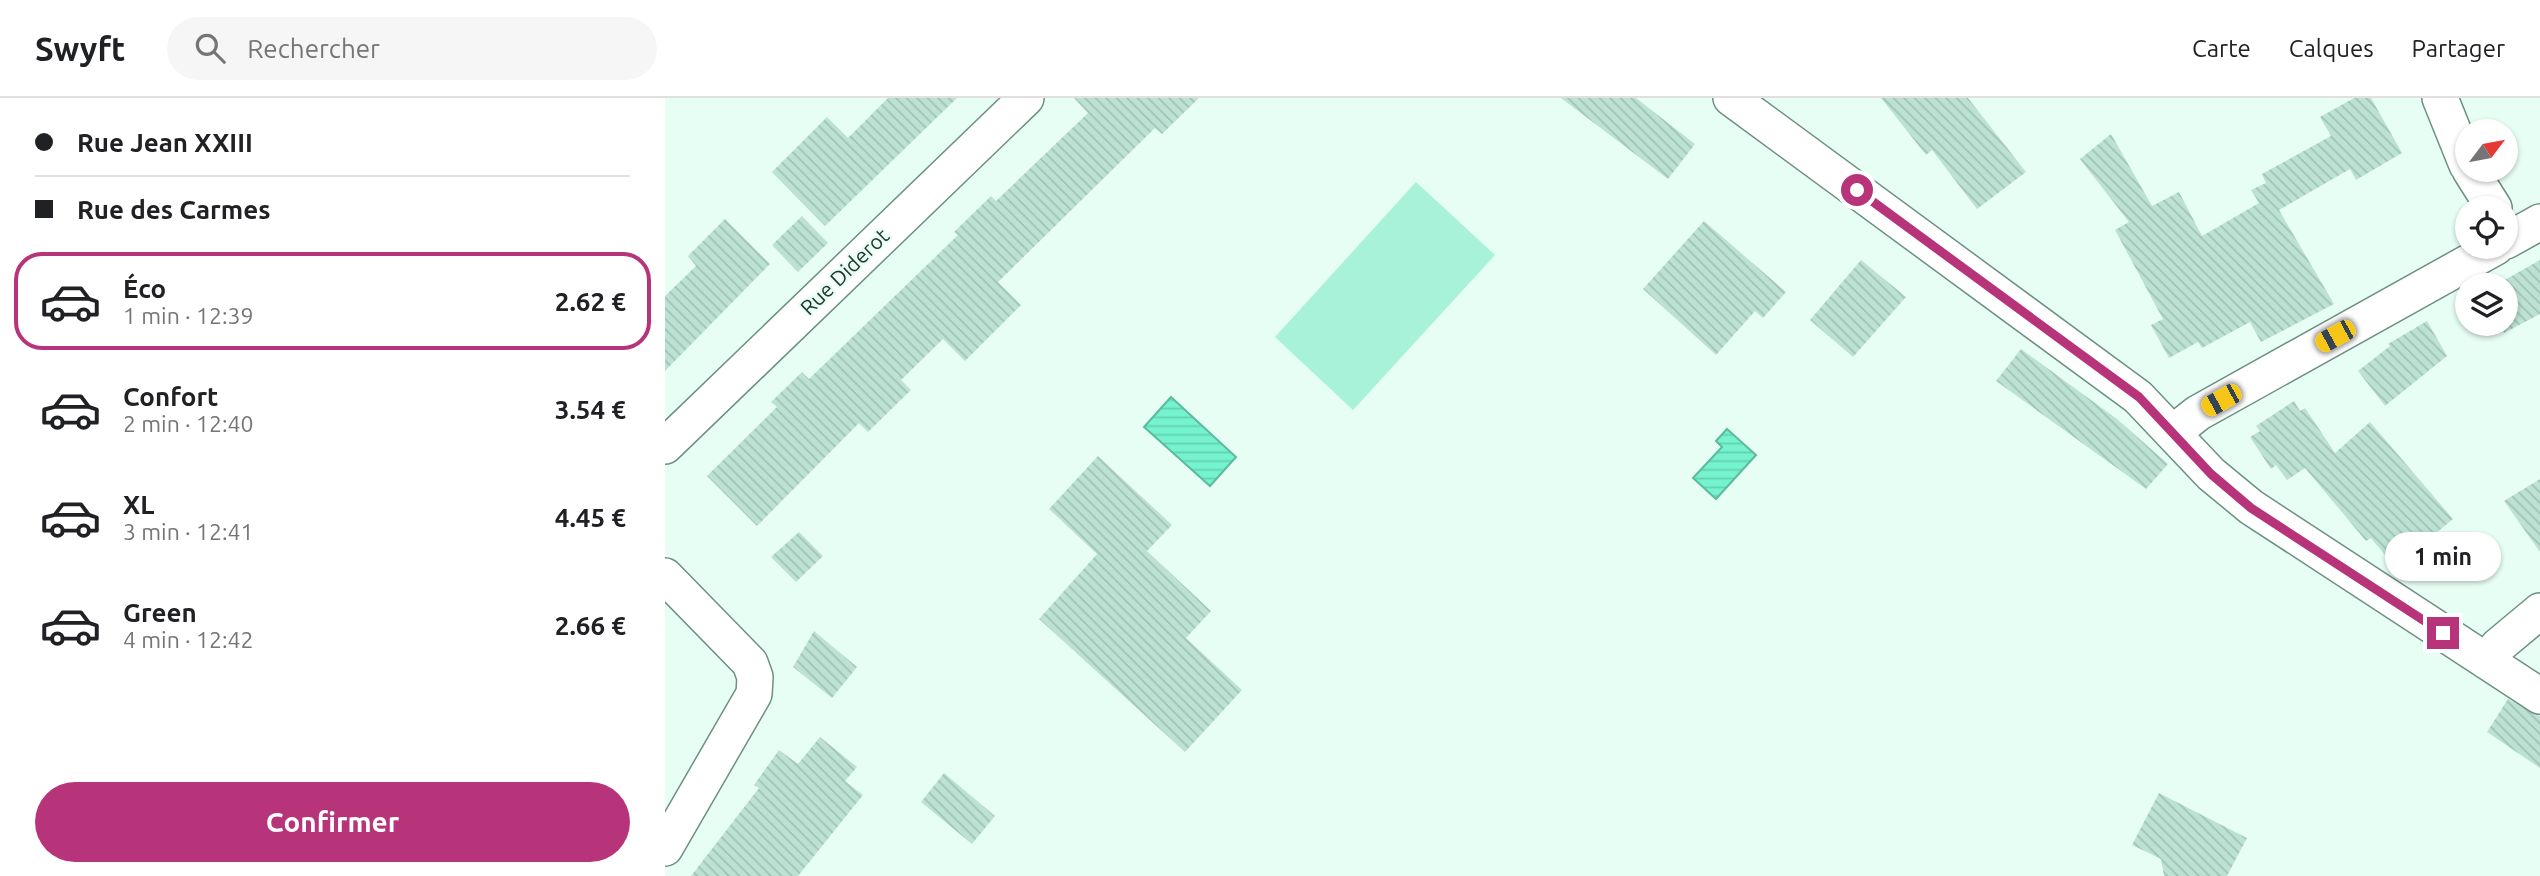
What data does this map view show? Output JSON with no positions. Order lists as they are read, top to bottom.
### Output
{
  "streets": {
    "street": ["Rue Diderot"]
  },
  "north": "top right",
  "page": {
    "header": "Swyft",
    "search": "Rechercher",
    "nav": ["Carte", "Calques", "Partager"],
    "banner": ["Rue Jean XXIII", "Rue des Carmes"],
    "list": [
      {
        "name": "Éco",
        "note": "1 min · 12:39",
        "value": "2.62 €"
      },
      {
        "name": "Confort",
        "note": "2 min · 12:40",
        "value": "3.54 €"
      },
      {
        "name": "XL",
        "note": "3 min · 12:41",
        "value": "4.45 €"
      },
      {
        "name": "Green",
        "note": "4 min · 12:42",
        "value": "2.66 €"
      }
    ],
    "bubble": "1 min",
    "buttons": "Confirmer"
  }
}
